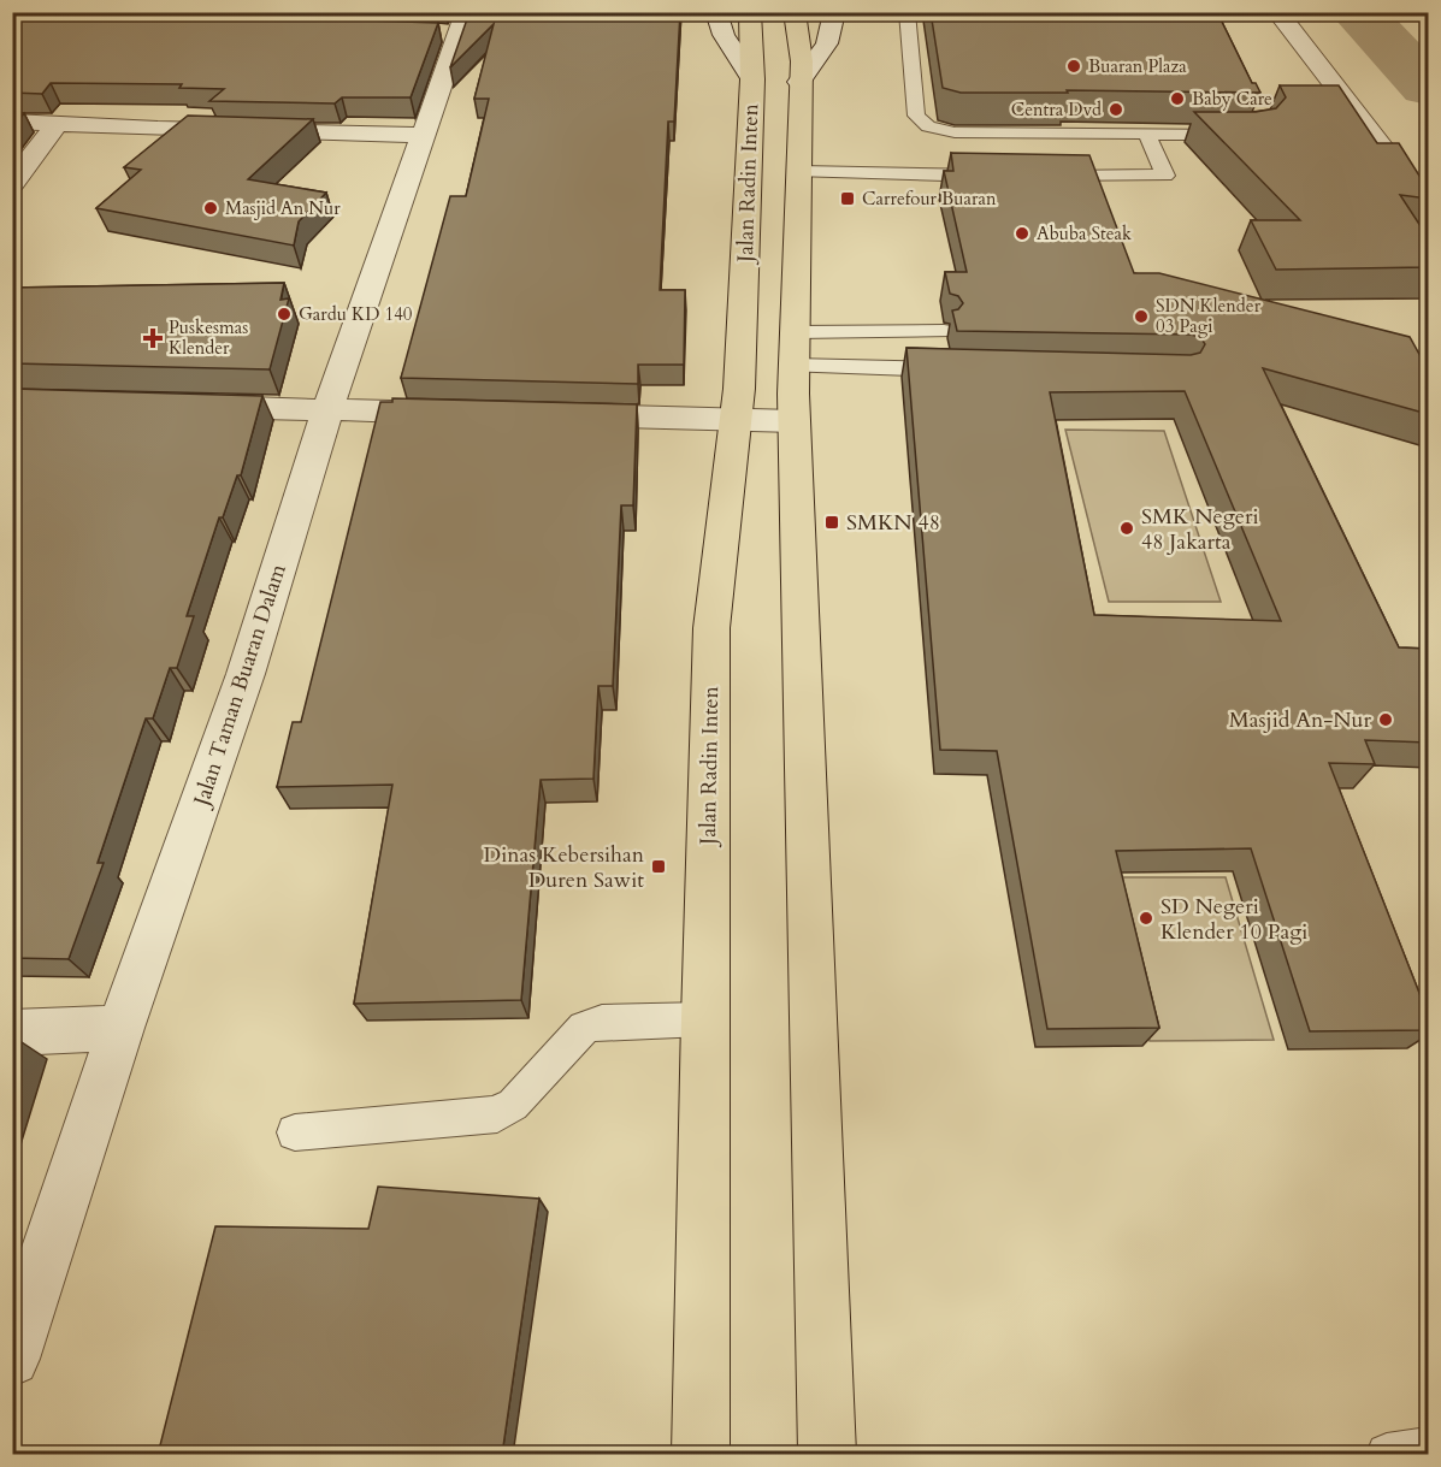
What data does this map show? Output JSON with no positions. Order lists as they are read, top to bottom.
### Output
{
  "streets": {
    "main road": ["Jalan Radin Inten"],
    "street": ["Jalan Taman Buaran Dalam"]
  },
  "places": {
    "other": [
      "Buaran Plaza",
      "Baby Care",
      "Centra Dvd",
      "Masjid An Nur",
      "Abuba Steak",
      "Gardu KD 140",
      "SDN Klender 03 Pagi",
      "SMK Negeri 48 Jakarta",
      "Masjid An-Nur",
      "SD Negeri Klender 10 Pagi"
    ],
    "transit": ["Carrefour Buaran", "SMKN 48", "Dinas Kebersihan Duren Sawit"],
    "health": ["Puskesmas Klender"]
  }
}
